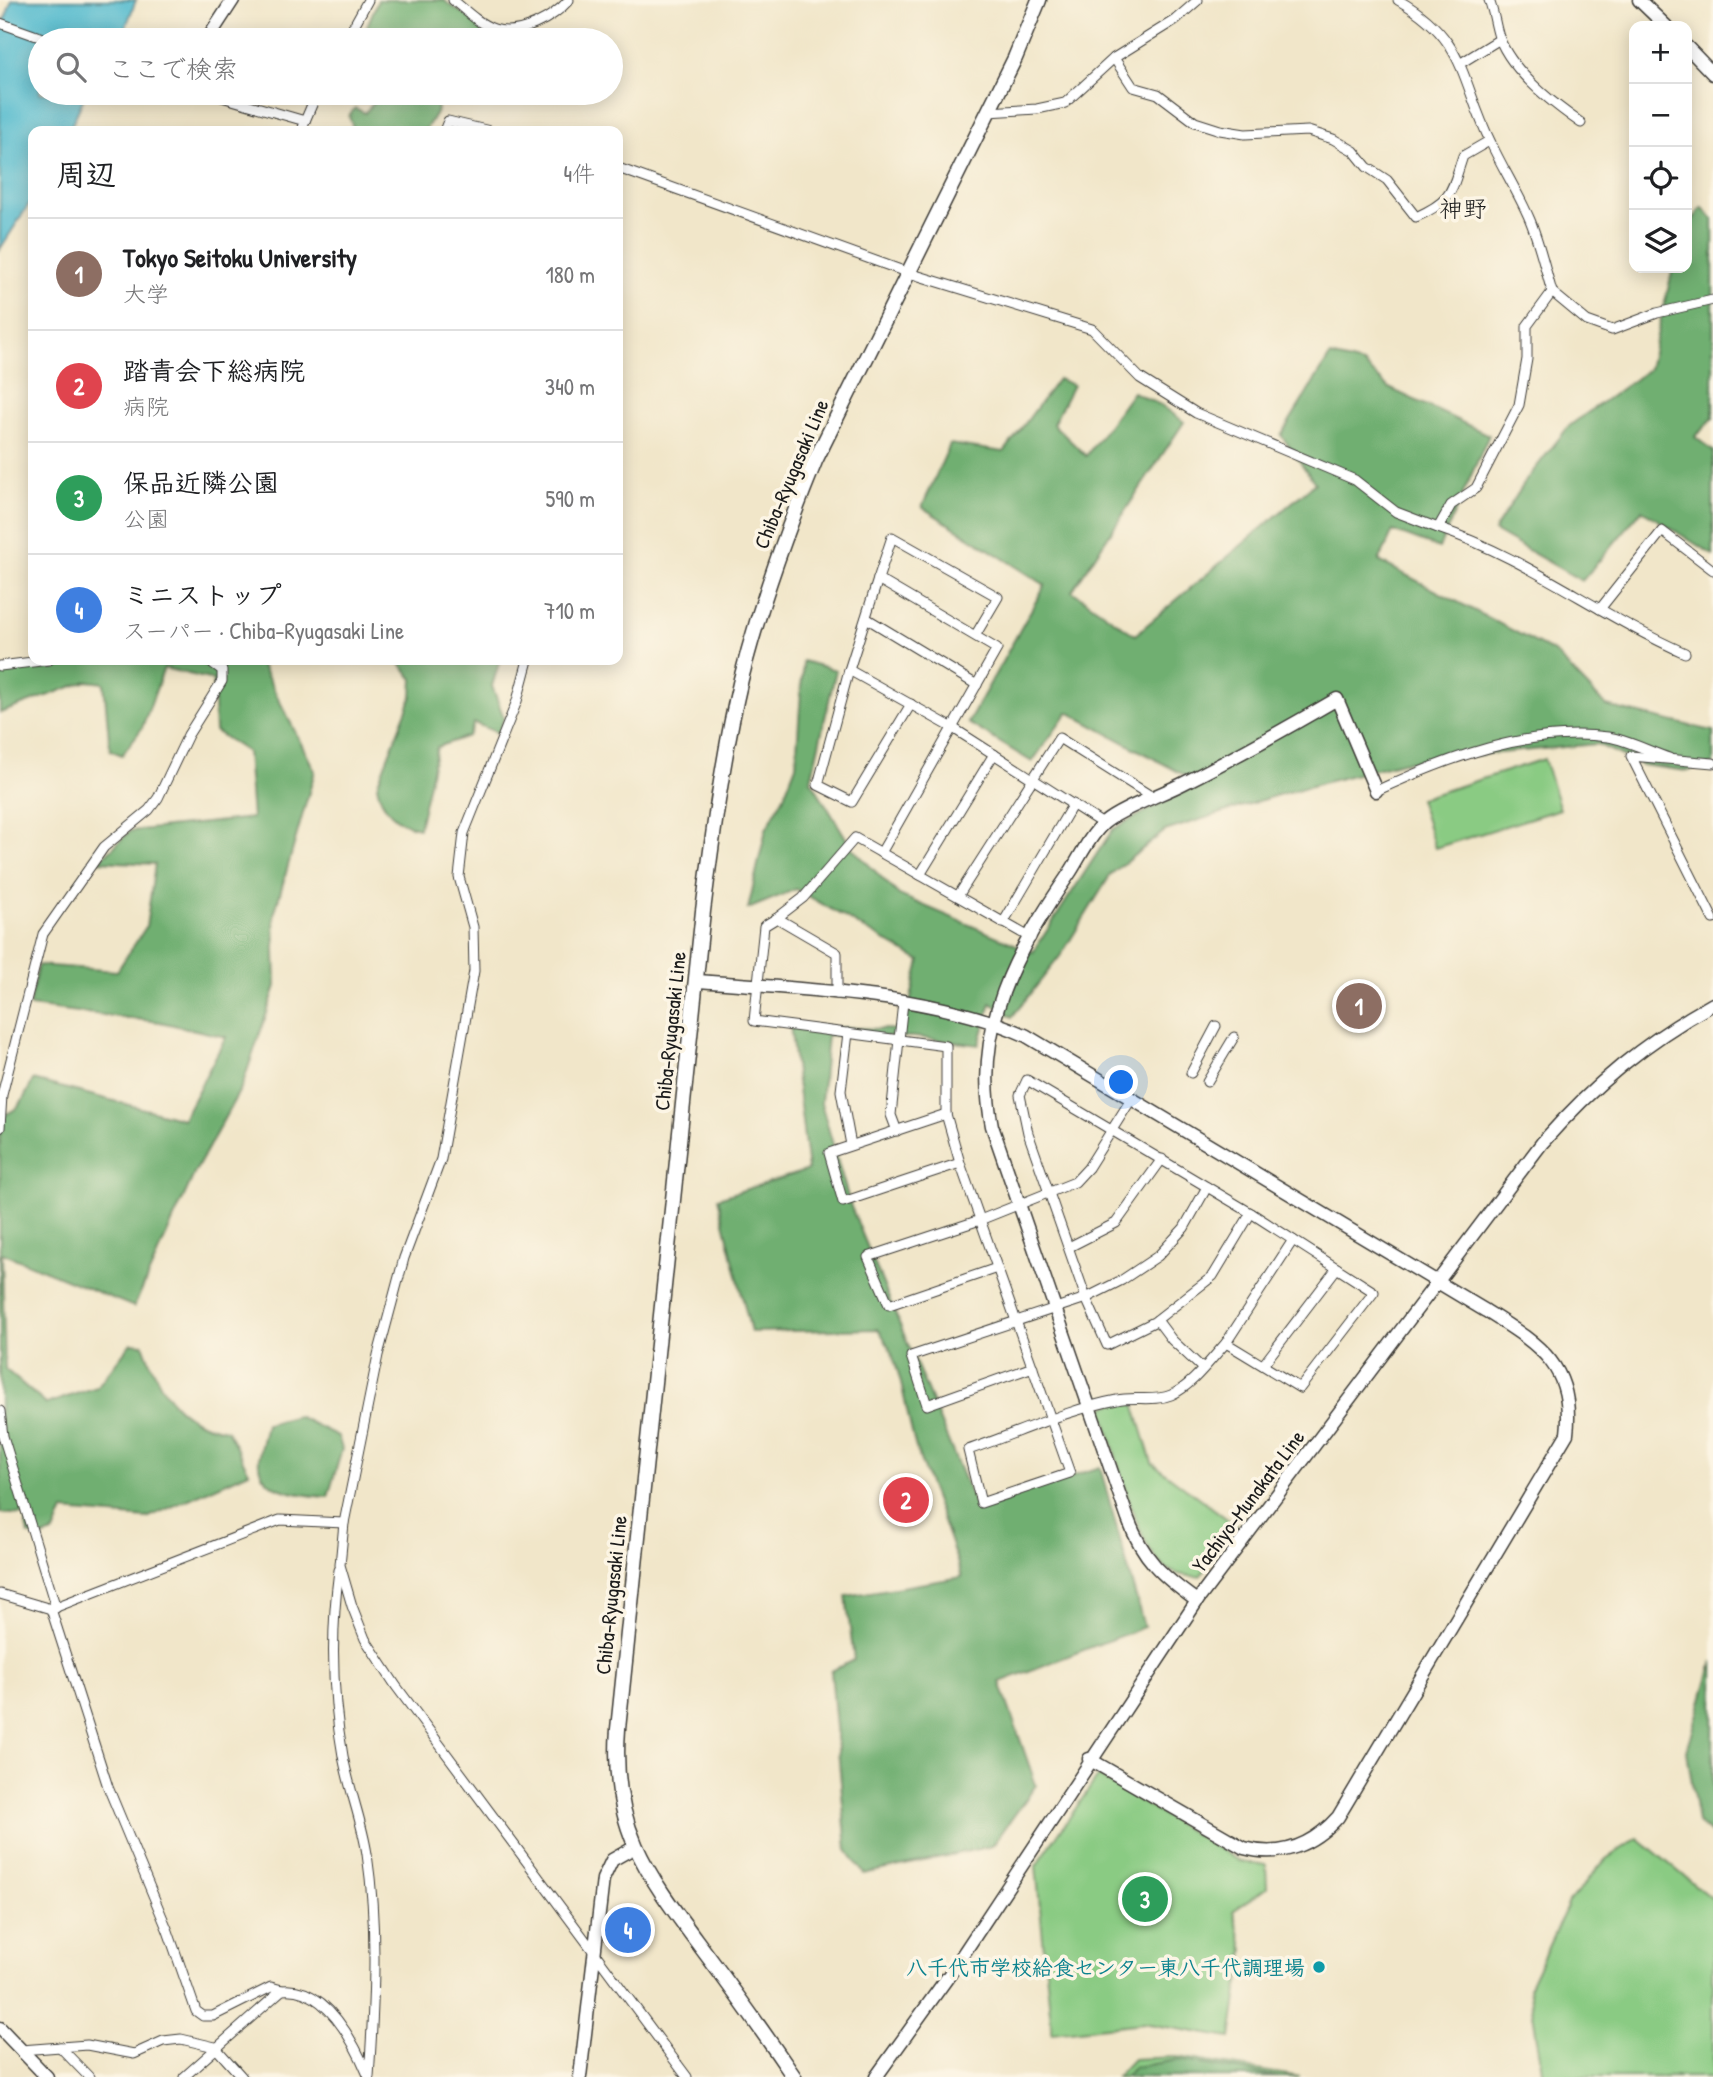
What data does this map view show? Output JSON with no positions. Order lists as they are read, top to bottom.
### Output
{
  "streets": {
    "main road": ["Chiba-Ryugasaki Line"],
    "street": ["Yachiyo-Munakata Line"]
  },
  "districts": ["神野"],
  "places": ["八千代市学校給食センター東八千代調理場"],
  "page": {
    "map_buttons": ["+", "−"],
    "search": "ここで検索",
    "heading": ["周辺", "4件"],
    "list": [
      {
        "mark": "1",
        "name": "Tokyo Seitoku University",
        "note": "大学",
        "value": "180 m"
      },
      {
        "mark": "2",
        "name": "踏青会下総病院",
        "note": "病院",
        "value": "340 m"
      },
      {
        "mark": "3",
        "name": "保品近隣公園",
        "note": "公園",
        "value": "590 m"
      },
      {
        "mark": "4",
        "name": "ミニストップ",
        "note": "スーパー · Chiba-Ryugasaki Line",
        "value": "710 m"
      }
    ],
    "pins": [
      "1",
      "2",
      "3",
      "4"
    ]
  }
}
